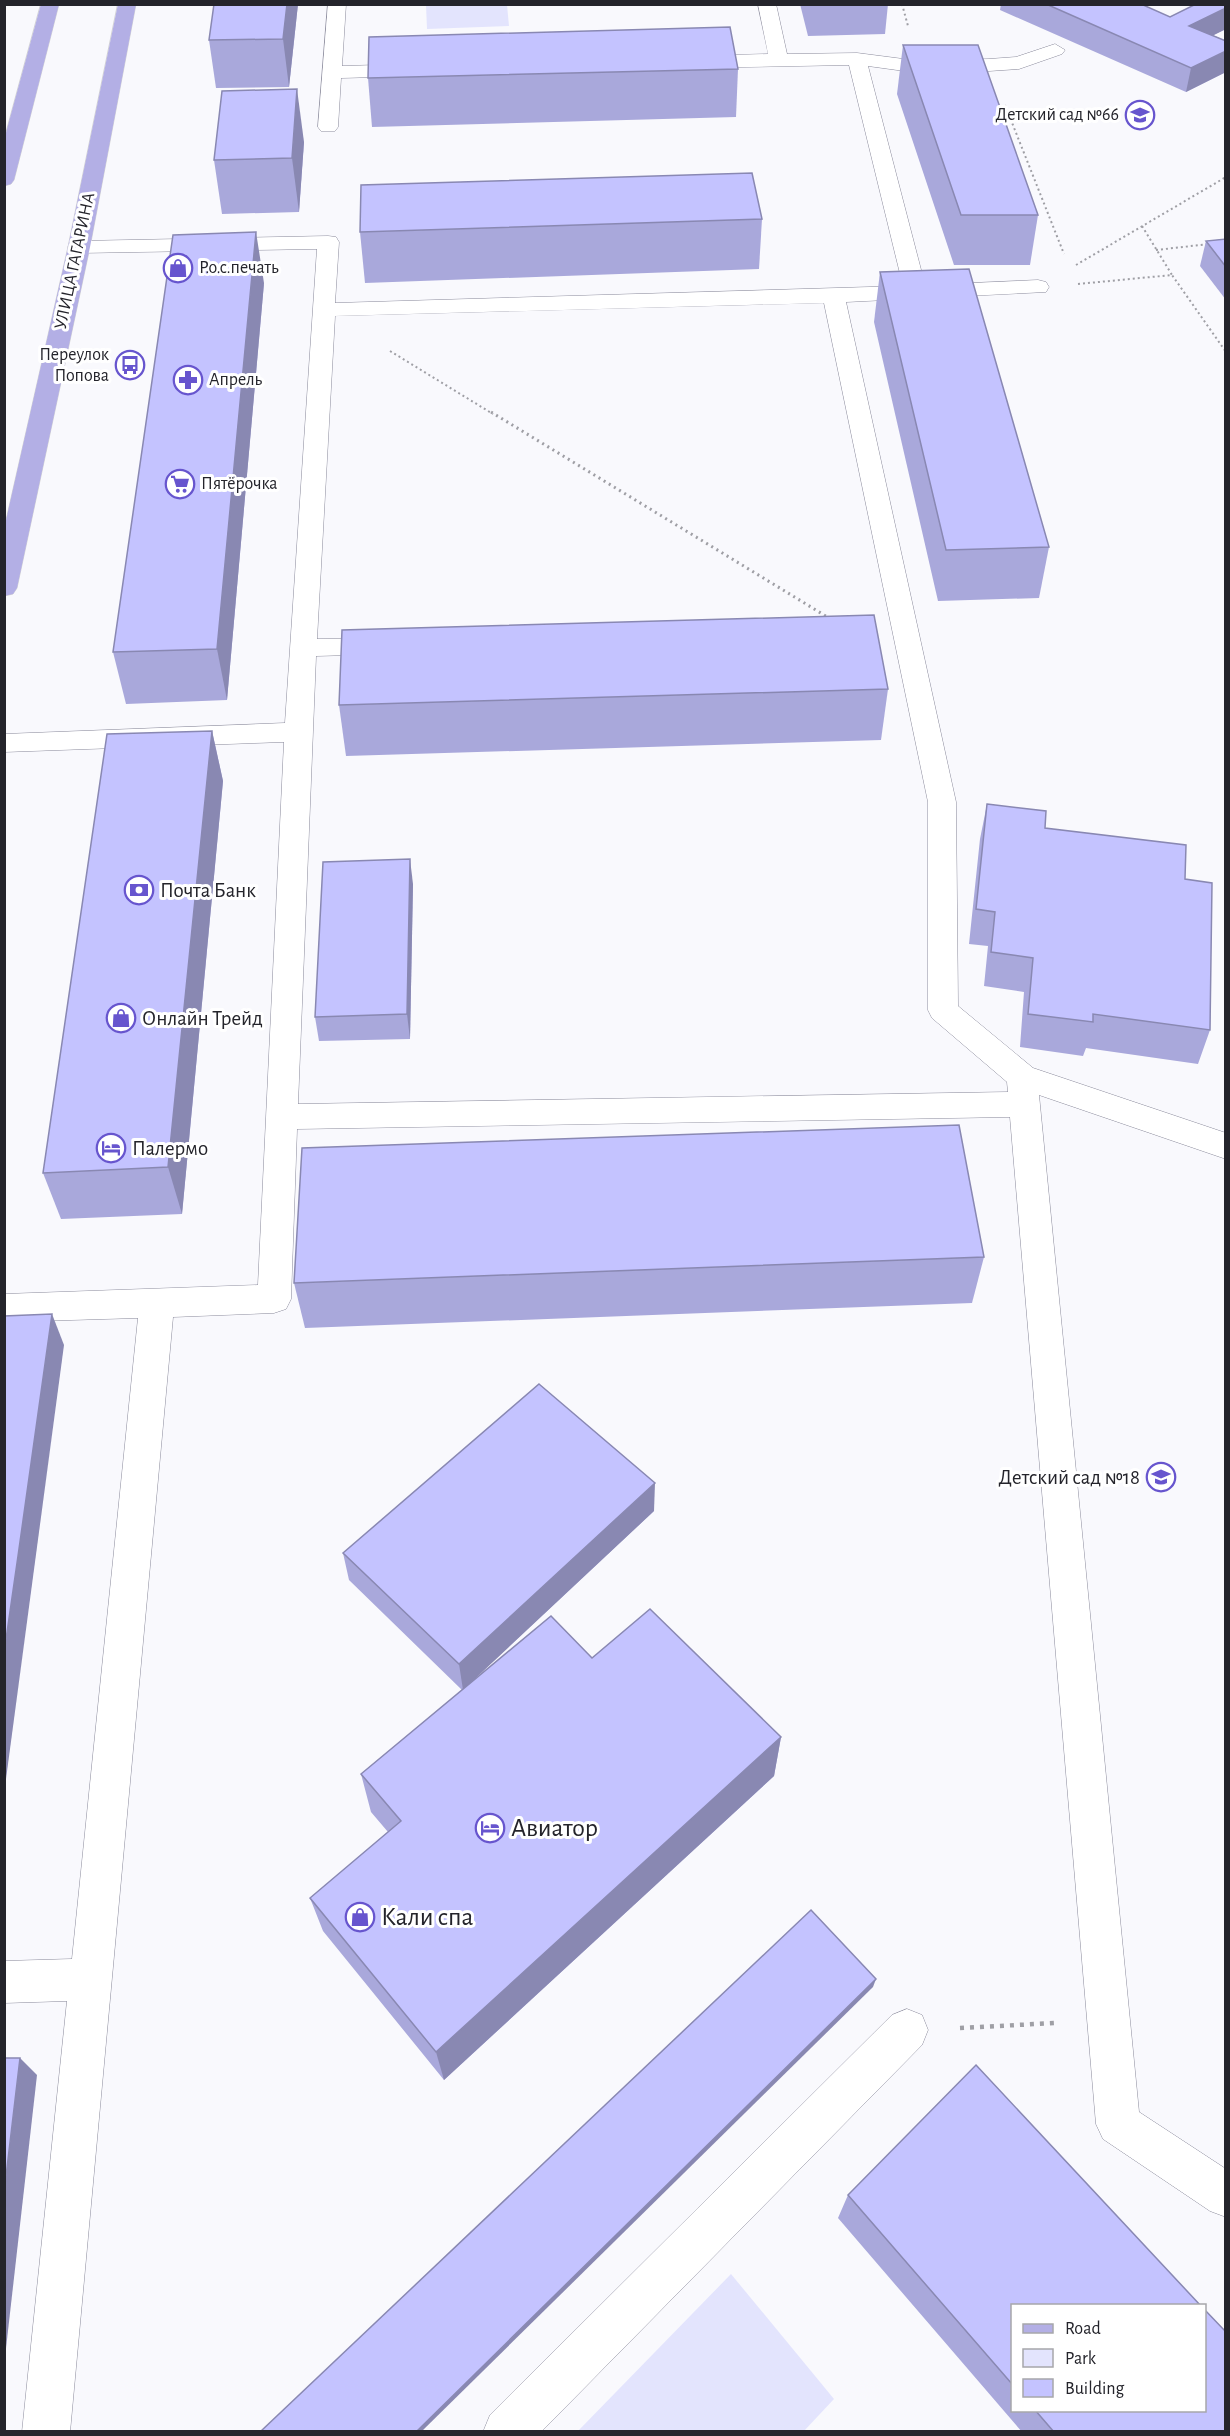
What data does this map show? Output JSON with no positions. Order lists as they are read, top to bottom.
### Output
{
  "streets": {
    "main road": ["УЛИЦА ГАГАРИНА"]
  },
  "places": {
    "school or university": ["Детский сад №66", "Детский сад №18"],
    "shop": ["Р.о.с.печать", "Онлайн Трейд", "Кали спа"],
    "bus stop": ["Переулок Попова"],
    "pharmacy": ["Апрель"],
    "supermarket": ["Пятёрочка"],
    "bank": ["Почта Банк"],
    "hotel": ["Палермо", "Авиатор"]
  },
  "legend": ["Road", "Park", "Building"]
}
